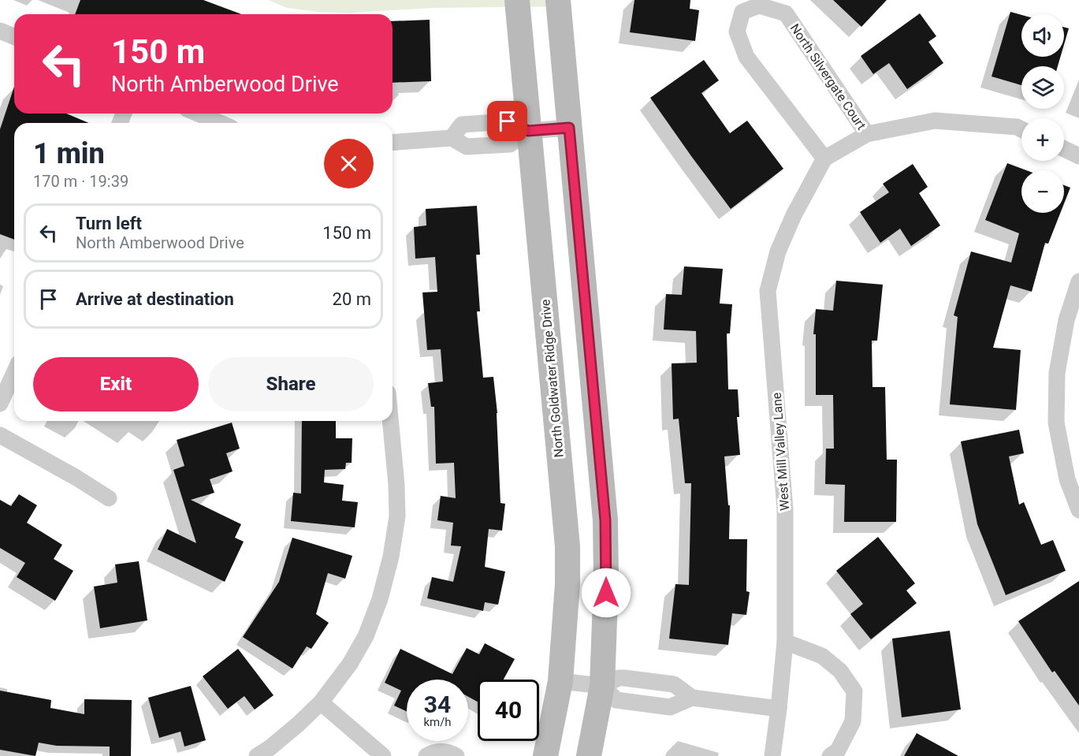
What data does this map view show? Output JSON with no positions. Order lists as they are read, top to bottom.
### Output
{
  "streets": {
    "street": ["North Silvergate Court", "North Goldwater Ridge Drive", "West Mill Valley Lane"]
  },
  "crossings": [
    ["North Silvergate Court", "West Mill Valley Lane"]
  ],
  "page": {
    "map_buttons": ["+", "−"],
    "turn": ["150 m", "North Amberwood Drive"],
    "heading": ["1 min", "170 m · 19:39"],
    "list": [
      {
        "name": "Turn left",
        "note": "North Amberwood Drive",
        "value": "150 m"
      },
      {
        "name": "Arrive at destination",
        "value": "20 m"
      }
    ],
    "buttons": ["Exit", "Share"],
    "speed": "34 km/h",
    "limit": "40"
  }
}
